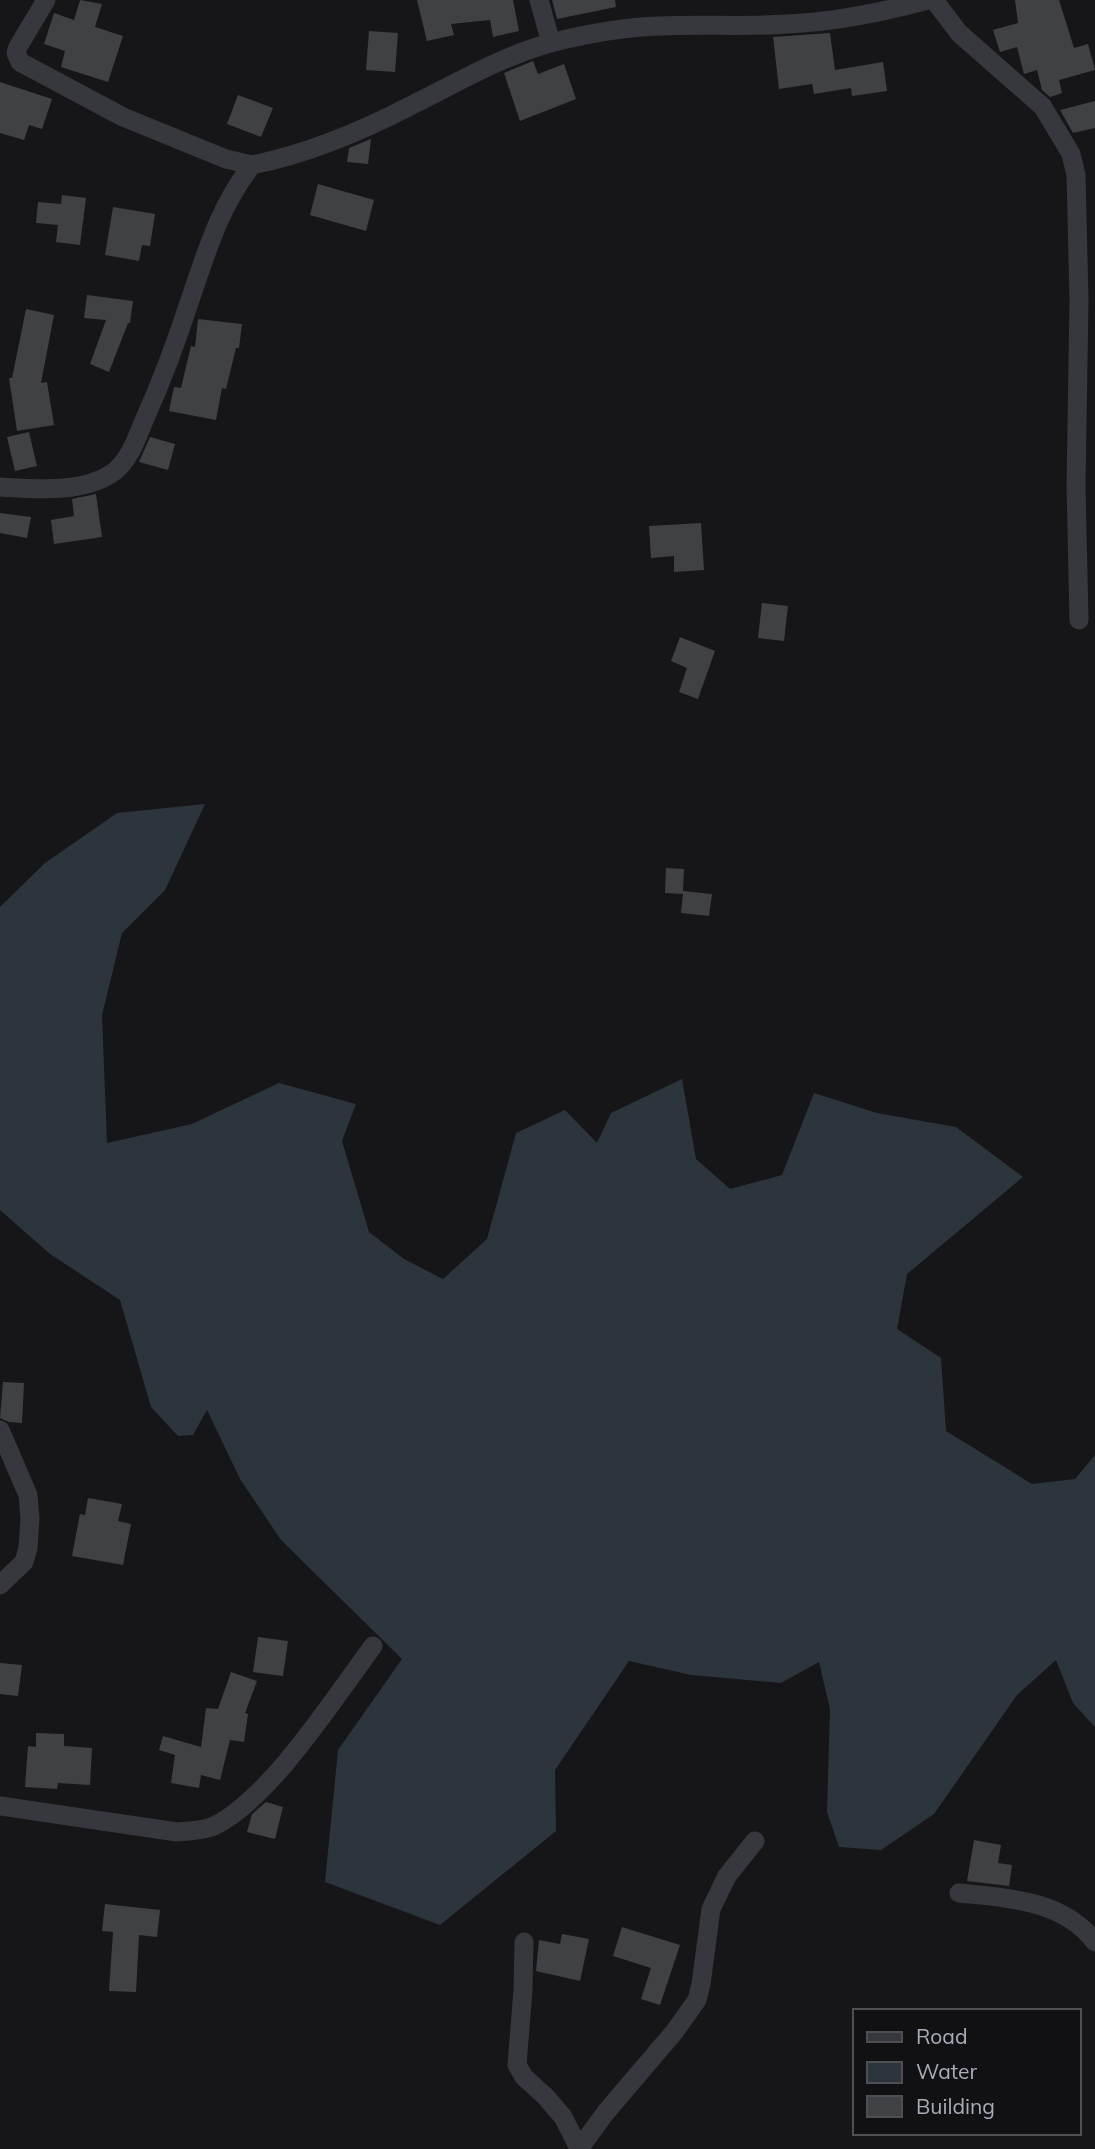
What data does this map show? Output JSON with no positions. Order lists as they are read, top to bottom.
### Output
{
  "legend": ["Road", "Water", "Building"]
}
